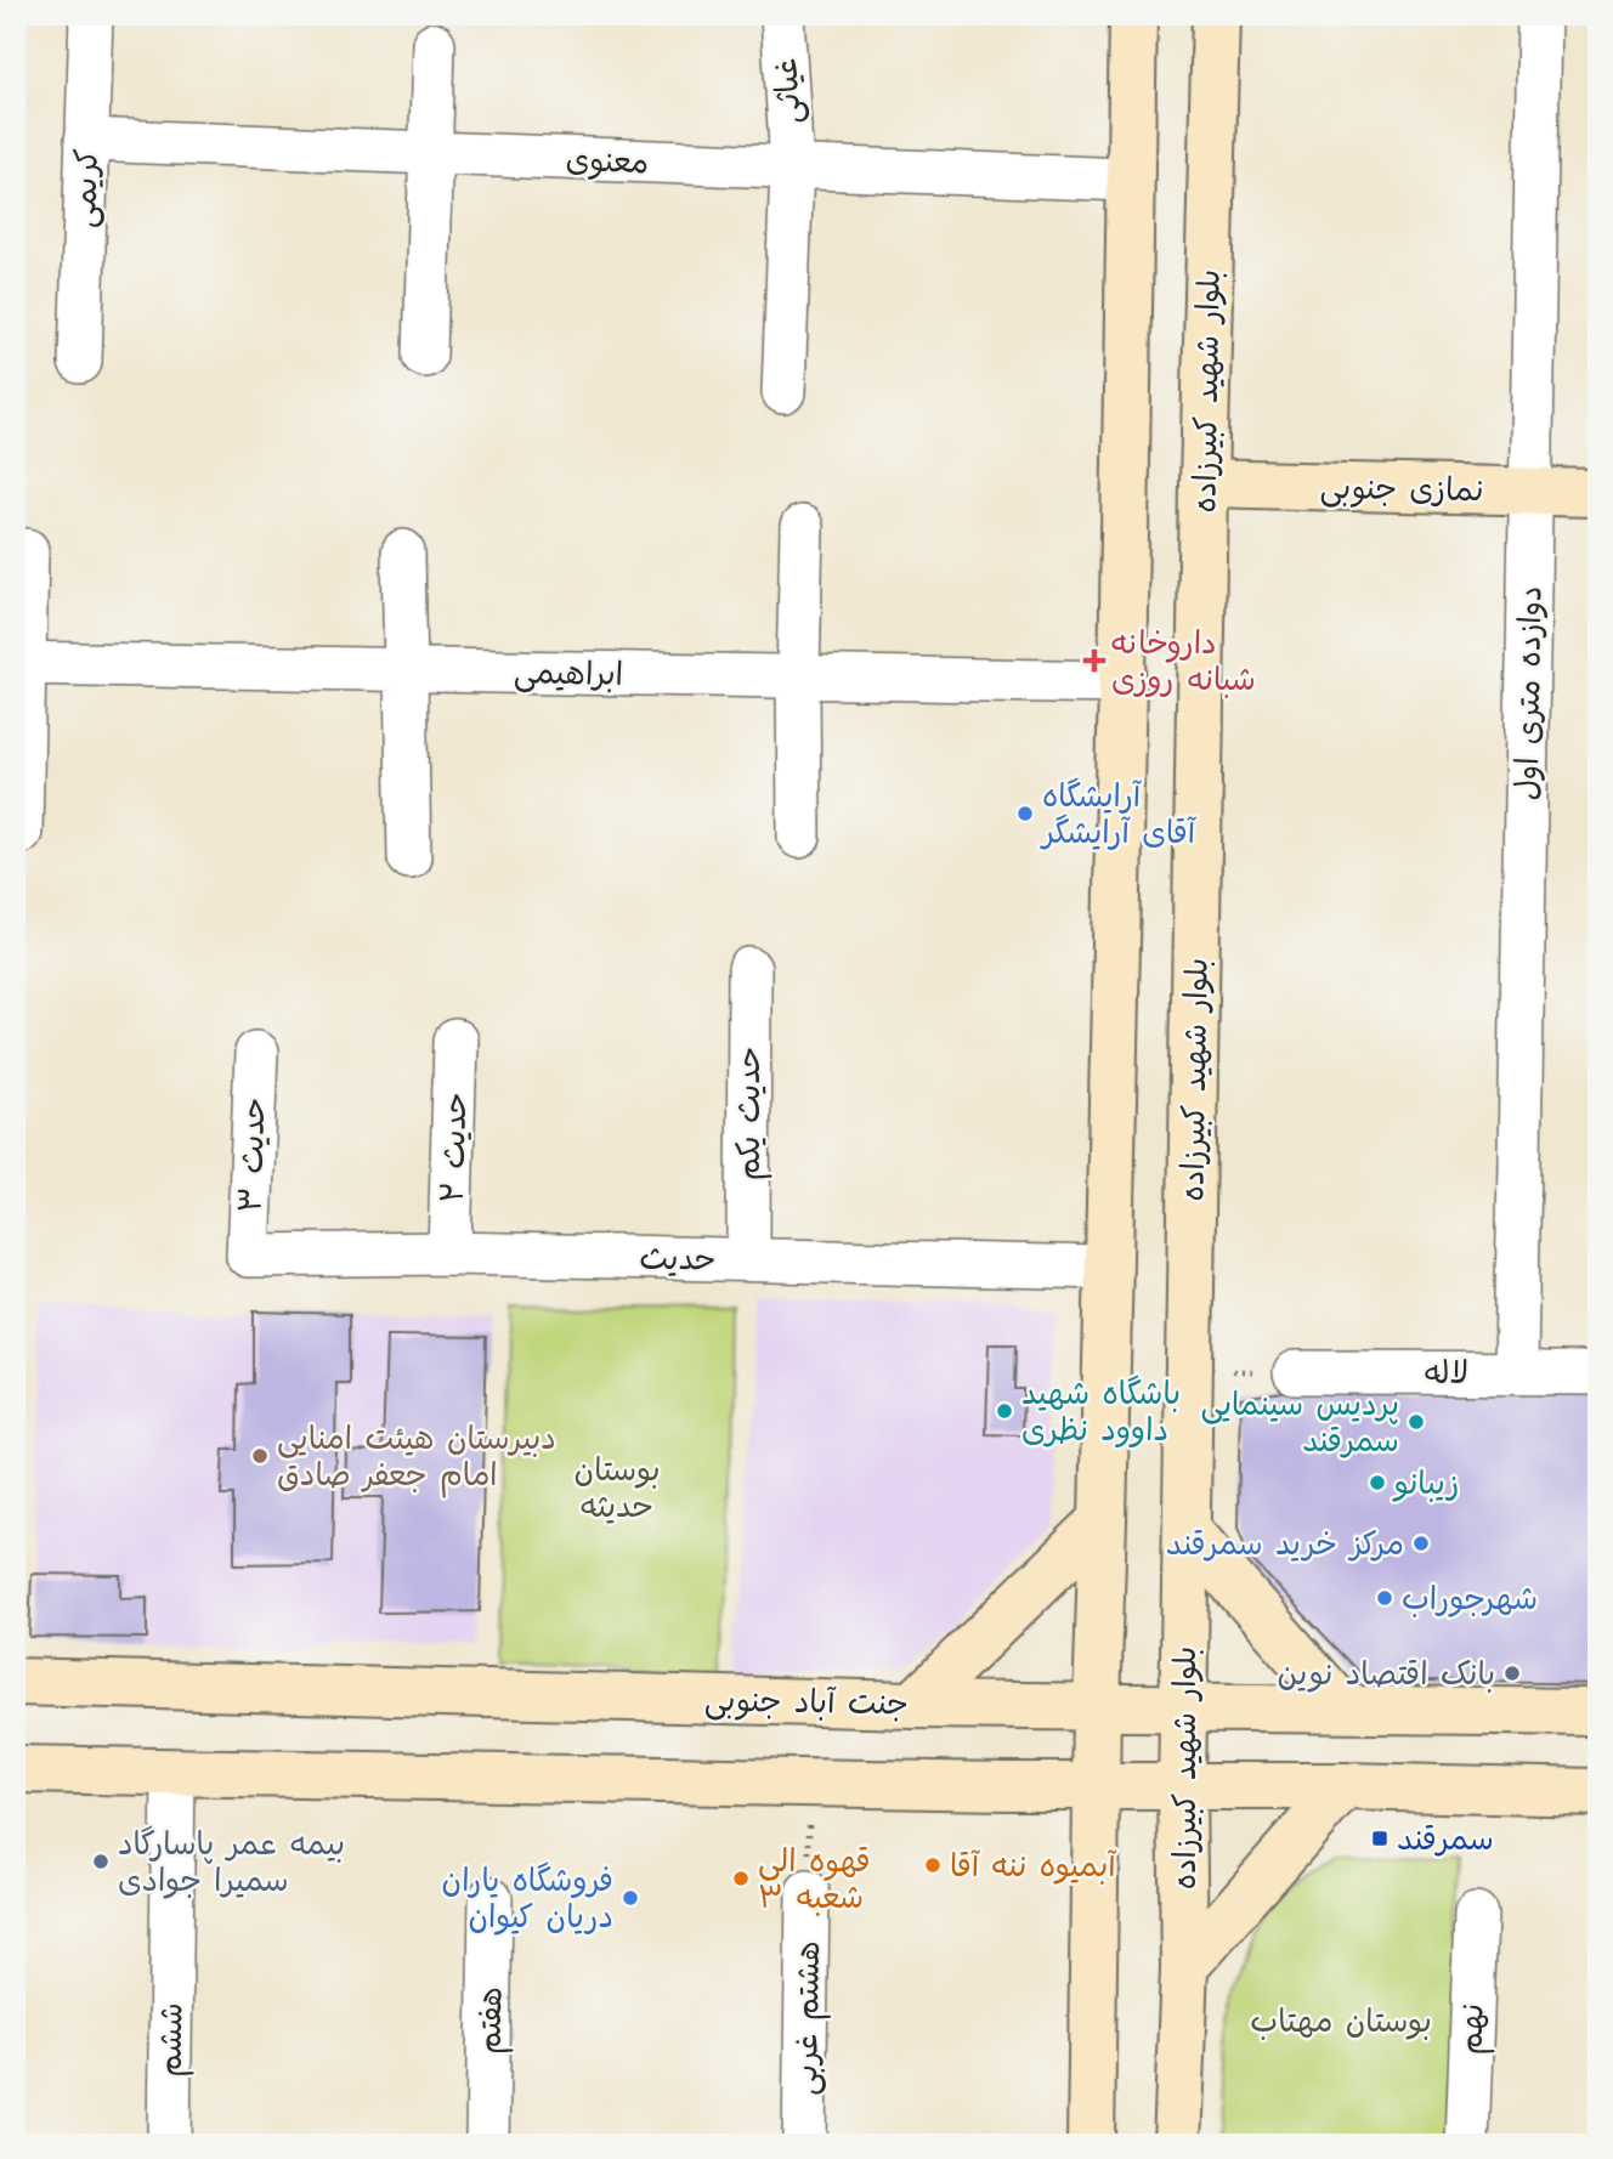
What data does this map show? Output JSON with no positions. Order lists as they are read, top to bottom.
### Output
{
  "streets": {
    "main road": ["بلوار شهید کبیرزاده", "نمازی جنوبی", "جنت آباد جنوبی"],
    "street": [
      "غیاثی",
      "معنوی",
      "کریمی",
      "ابراهیمی",
      "دوازده متری اول",
      "حدیث یکم",
      "حدیث ۲",
      "حدیث ۳",
      "حدیث",
      "لاله",
      "هشتم غربی",
      "هفتم",
      "نهم",
      "ششم"
    ]
  },
  "crossings": [
    ["غیاثی", "معنوی"],
    ["معنوی", "کریمی"],
    ["بلوار شهید کبیرزاده", "نمازی جنوبی"],
    ["بلوار شهید کبیرزاده", "جنت آباد جنوبی"],
    ["نمازی جنوبی", "دوازده متری اول"],
    ["دوازده متری اول", "لاله"],
    ["حدیث یکم", "حدیث"],
    ["حدیث ۲", "حدیث"],
    ["حدیث ۳", "حدیث"]
  ],
  "parks": ["بوستان حدیثه", "بوستان مهتاب"],
  "places": {
    "health": ["داروخانه شبانه روزی"],
    "other": [
      "آرایشگاه آقای آرایشگر",
      "باشگاه شهید داوود نظری",
      "پردیس سینمایی سمرقند",
      "دبیرستان هیئت امنایی امام جعفر صادق",
      "زیبانو",
      "مرکز خرید سمرقند",
      "شهرجوراب",
      "بانک اقتصاد نوین",
      "بیمه عمر پاسارگاد سمیرا جوادی",
      "آبمیوه ننه آقا",
      "قهوه الی شعبه ۳",
      "فروشگاه یاران دریان کیوان"
    ],
    "transit": ["سمرقند"]
  }
}
